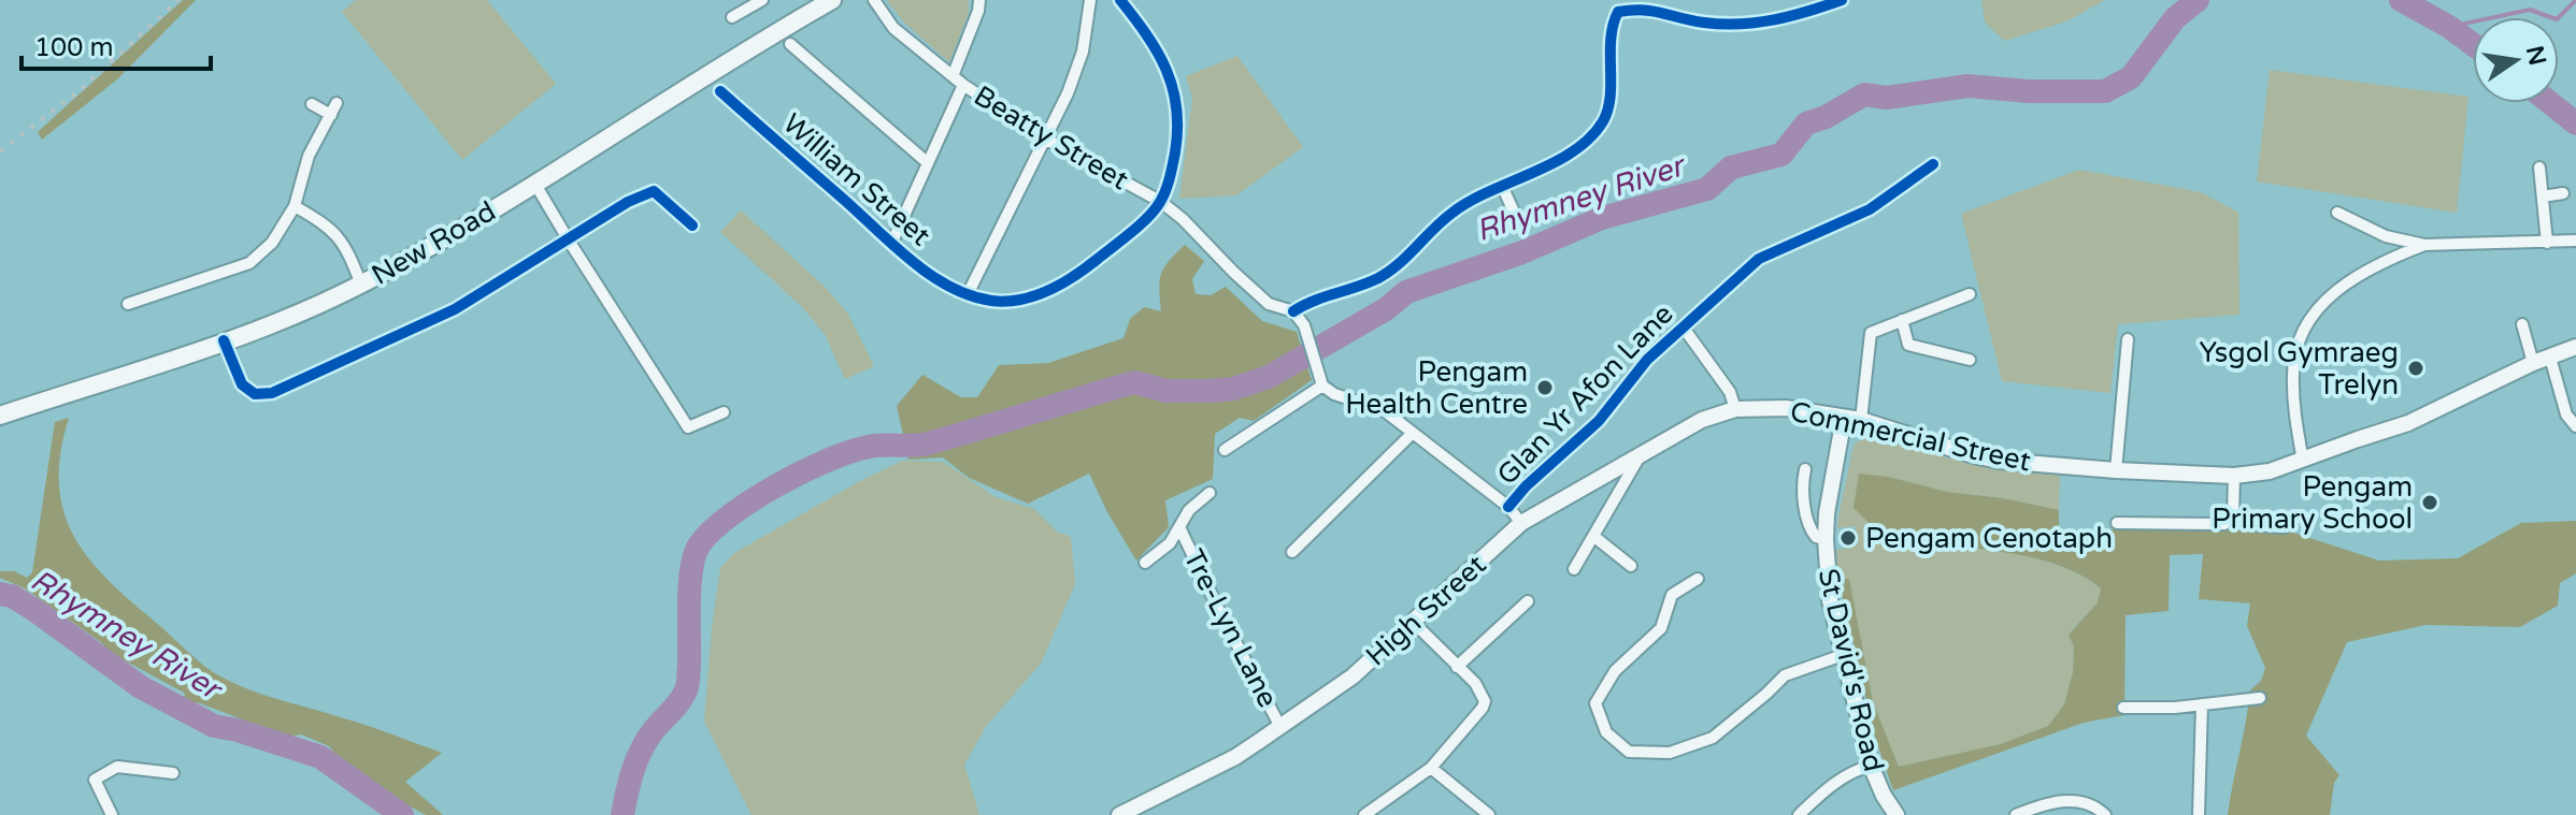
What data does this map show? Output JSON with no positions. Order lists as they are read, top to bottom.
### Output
{
  "streets": {
    "main road": [
      "New Road",
      "Commercial Street",
      "High Street",
      "St David's Road"
    ],
    "street": [
      "Beatty Street",
      "William Street",
      "Glan Yr Afon Lane",
      "Tre-Lyn Lane"
    ]
  },
  "crossings": [
    ["Commercial Street", "High Street"],
    ["Commercial Street", "St David's Road"],
    ["High Street", "Tre-Lyn Lane"]
  ],
  "water": ["Rhymney River"],
  "places": [
    "Ysgol Gymraeg Trelyn",
    "Pengam Health Centre",
    "Pengam Primary School",
    "Pengam Cenotaph"
  ],
  "scale_bar": "100 m",
  "north": "right"
}
